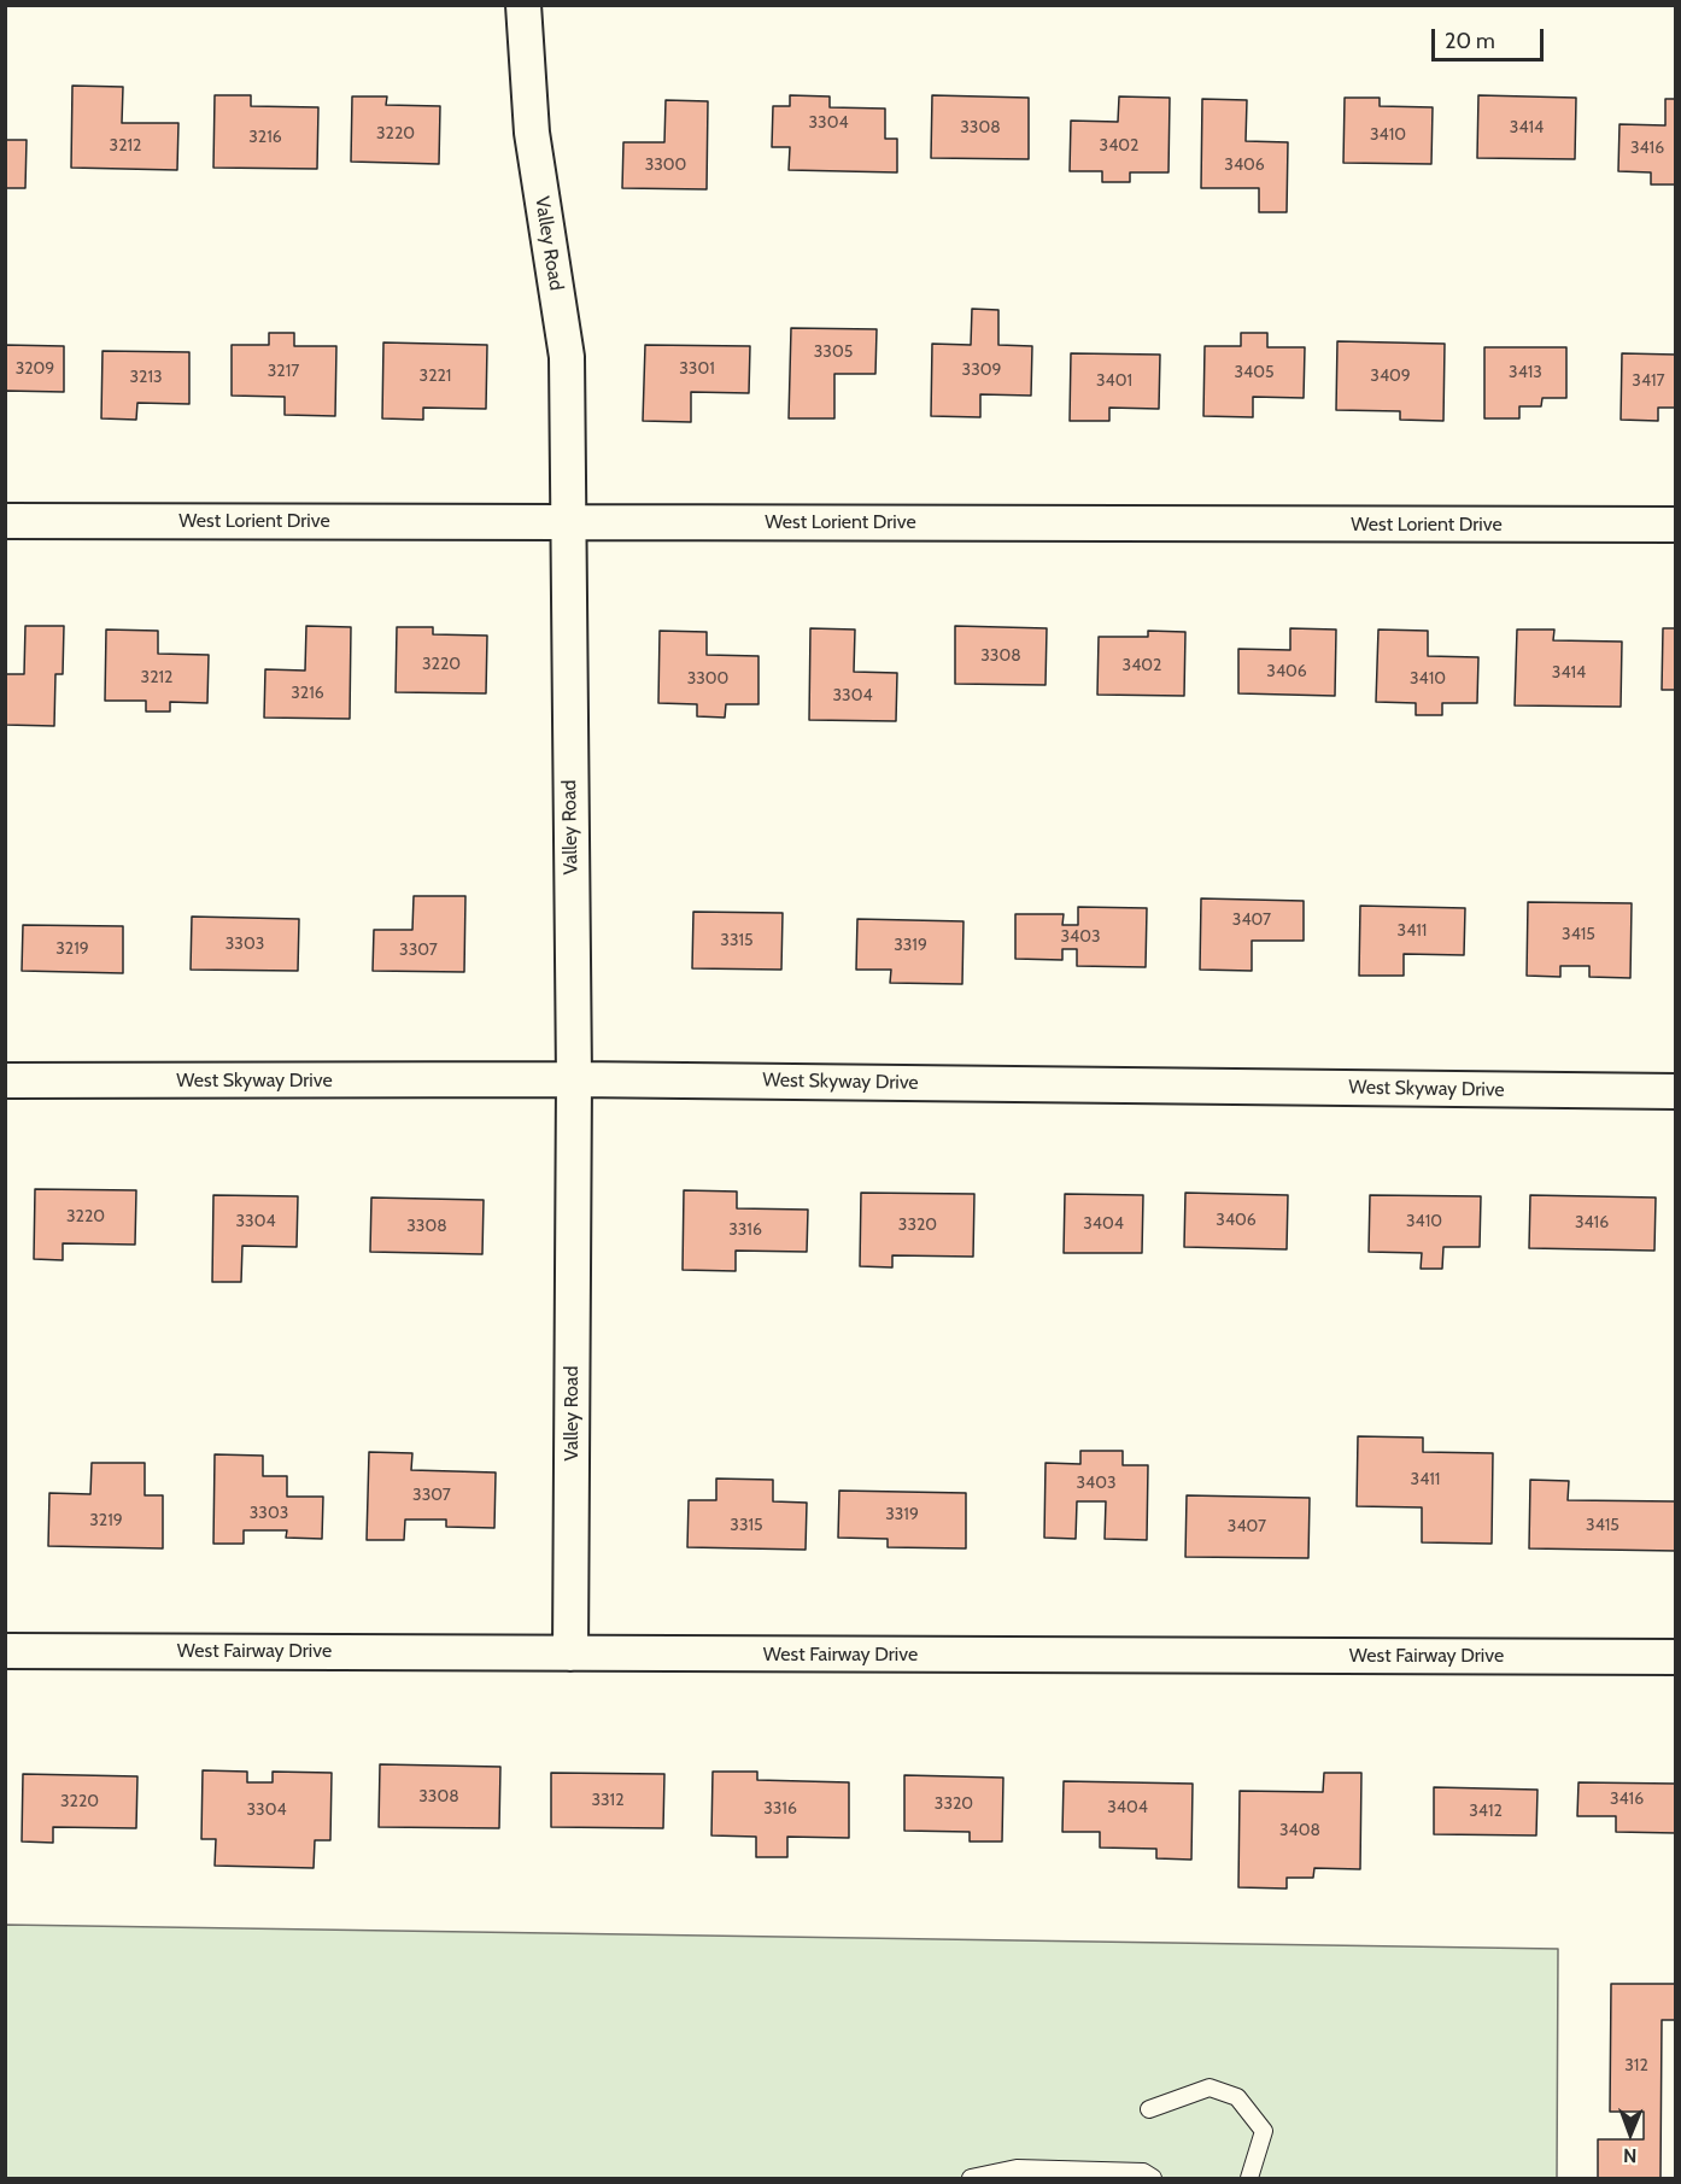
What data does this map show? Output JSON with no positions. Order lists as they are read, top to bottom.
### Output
{
  "streets": {
    "street": [
      "Valley Road",
      "West Lorient Drive",
      "West Skyway Drive",
      "West Fairway Drive"
    ]
  },
  "crossings": [
    ["Valley Road", "West Lorient Drive"],
    ["Valley Road", "West Skyway Drive"],
    ["Valley Road", "West Fairway Drive"]
  ],
  "house_numbers": [
    "3304",
    "3308",
    "3414",
    "3220",
    "3410",
    "3216",
    "3212",
    "3402",
    "3416",
    "3300",
    "3406",
    "3305",
    "3209",
    "3301",
    "3309",
    "3217",
    "3405",
    "3413",
    "3221",
    "3409",
    "3213",
    "3401",
    "3417",
    "3308",
    "3220",
    "3402",
    "3406",
    "3414",
    "3212",
    "3300",
    "3410",
    "3216",
    "3304",
    "3407",
    "3411",
    "3415",
    "3403",
    "3315",
    "3303",
    "3319",
    "3219",
    "3307",
    "3220",
    "3406",
    "3304",
    "3410",
    "3416",
    "3404",
    "3320",
    "3308",
    "3316",
    "3411",
    "3403",
    "3307",
    "3303",
    "3319",
    "3219",
    "3315",
    "3415",
    "3407",
    "3308",
    "3416",
    "3312",
    "3220",
    "3320",
    "3404",
    "3316",
    "3304",
    "3412",
    "3408",
    "312"
  ],
  "scale_bar": "20 m",
  "north": "bottom"
}
